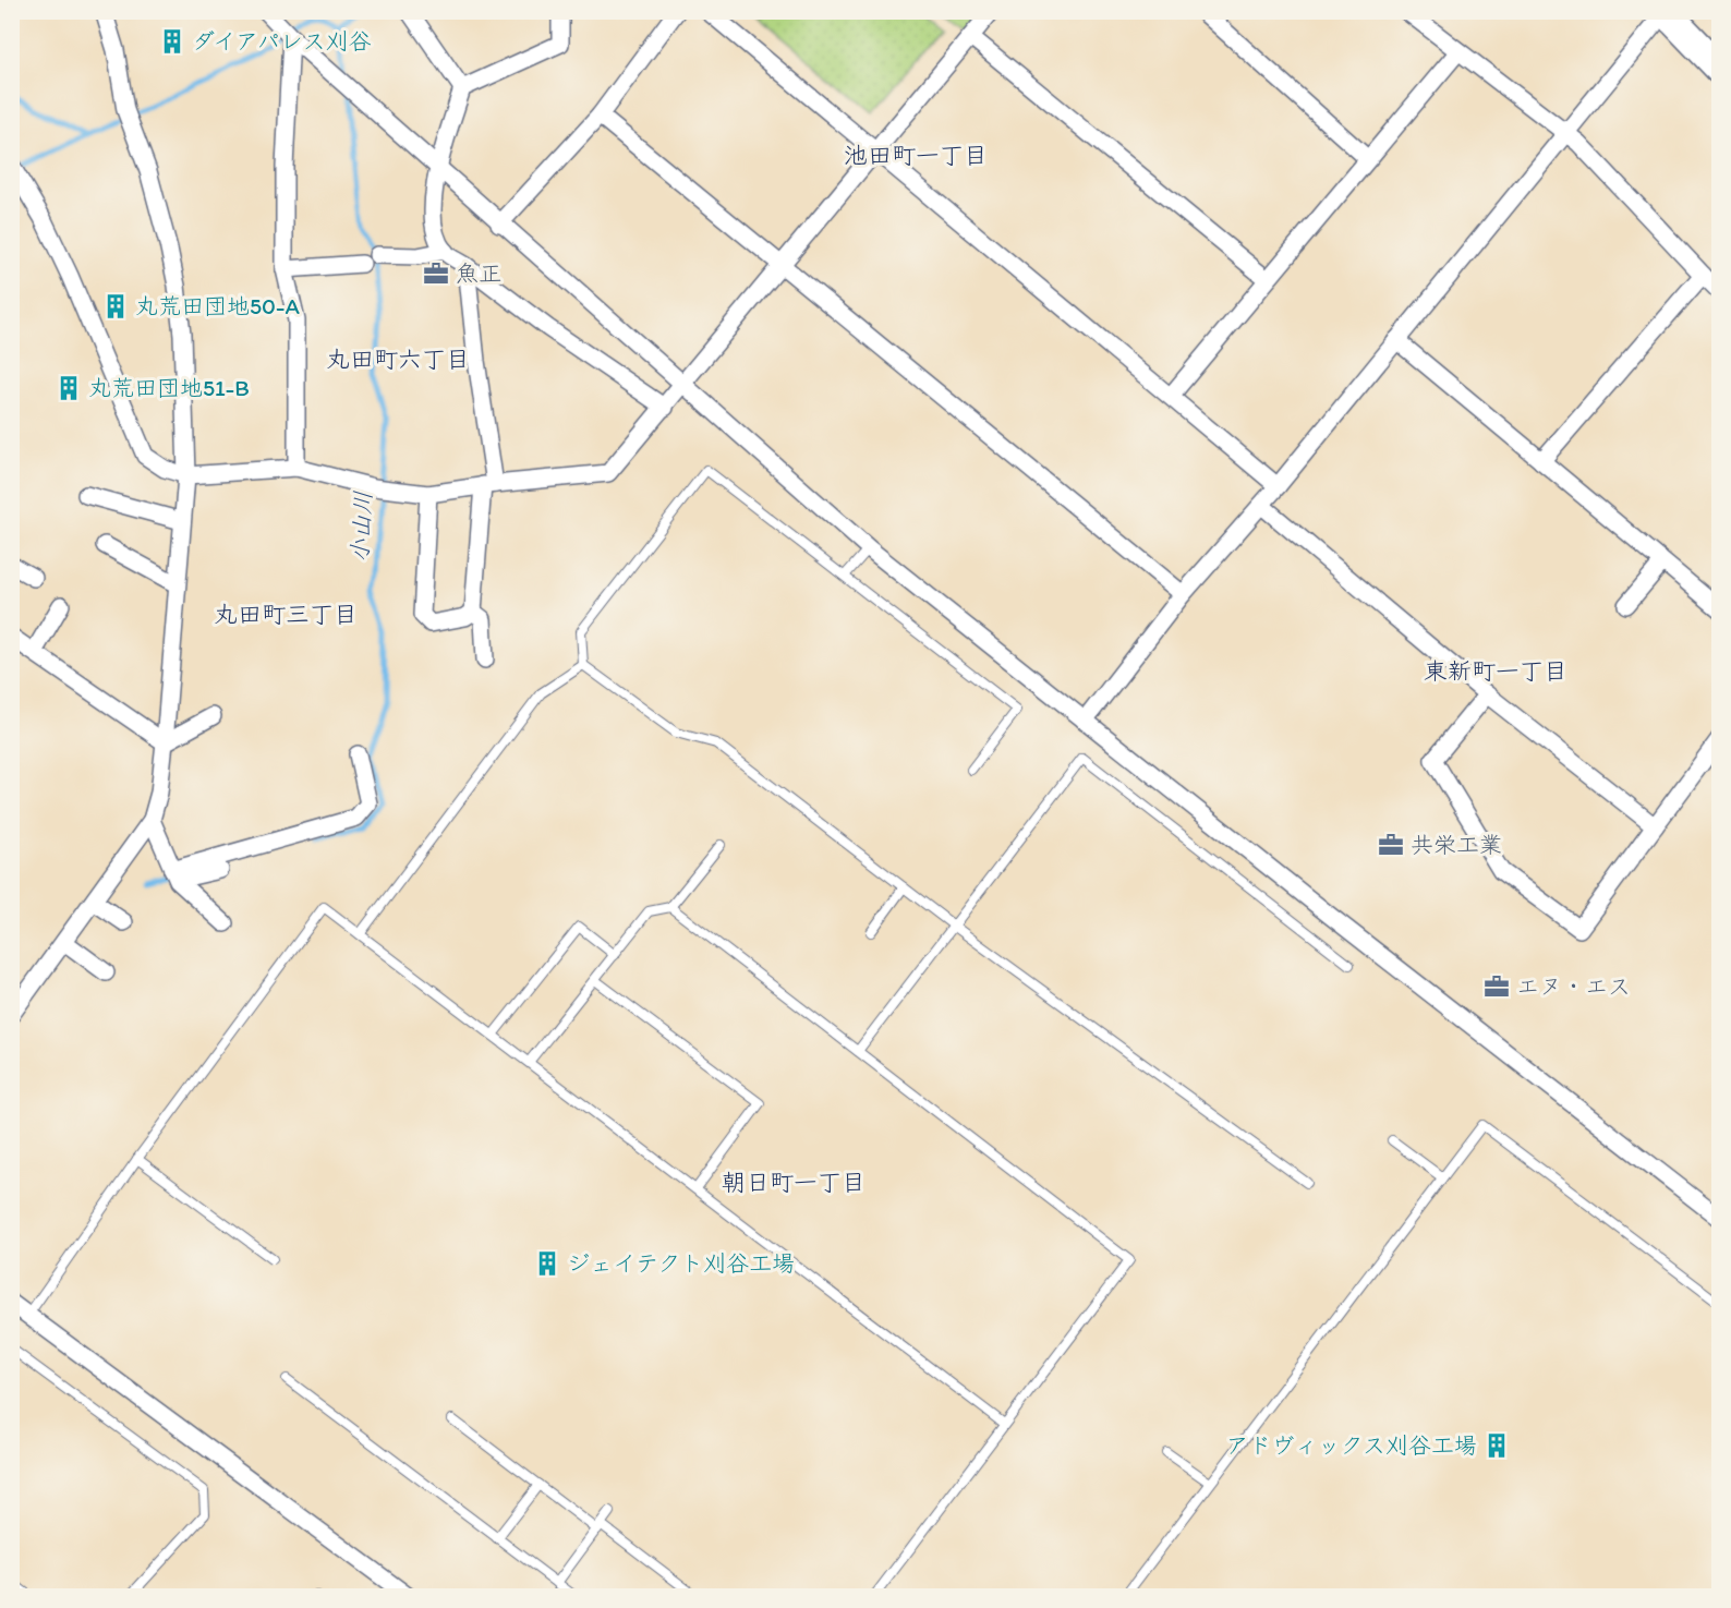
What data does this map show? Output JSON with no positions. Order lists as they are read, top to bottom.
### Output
{
  "districts": [
    "池田町一丁目",
    "丸田町六丁目",
    "丸田町三丁目",
    "東新町一丁目",
    "朝日町一丁目"
  ],
  "water": ["小山川"],
  "places": {
    "building": [
      "ダイアパレス刈谷",
      "丸荒田団地50-A",
      "丸荒田団地51-B",
      "ジェイテクト刈谷工場",
      "アドヴィックス刈谷工場"
    ],
    "office": ["魚正", "共栄工業", "エヌ・エス"]
  }
}
